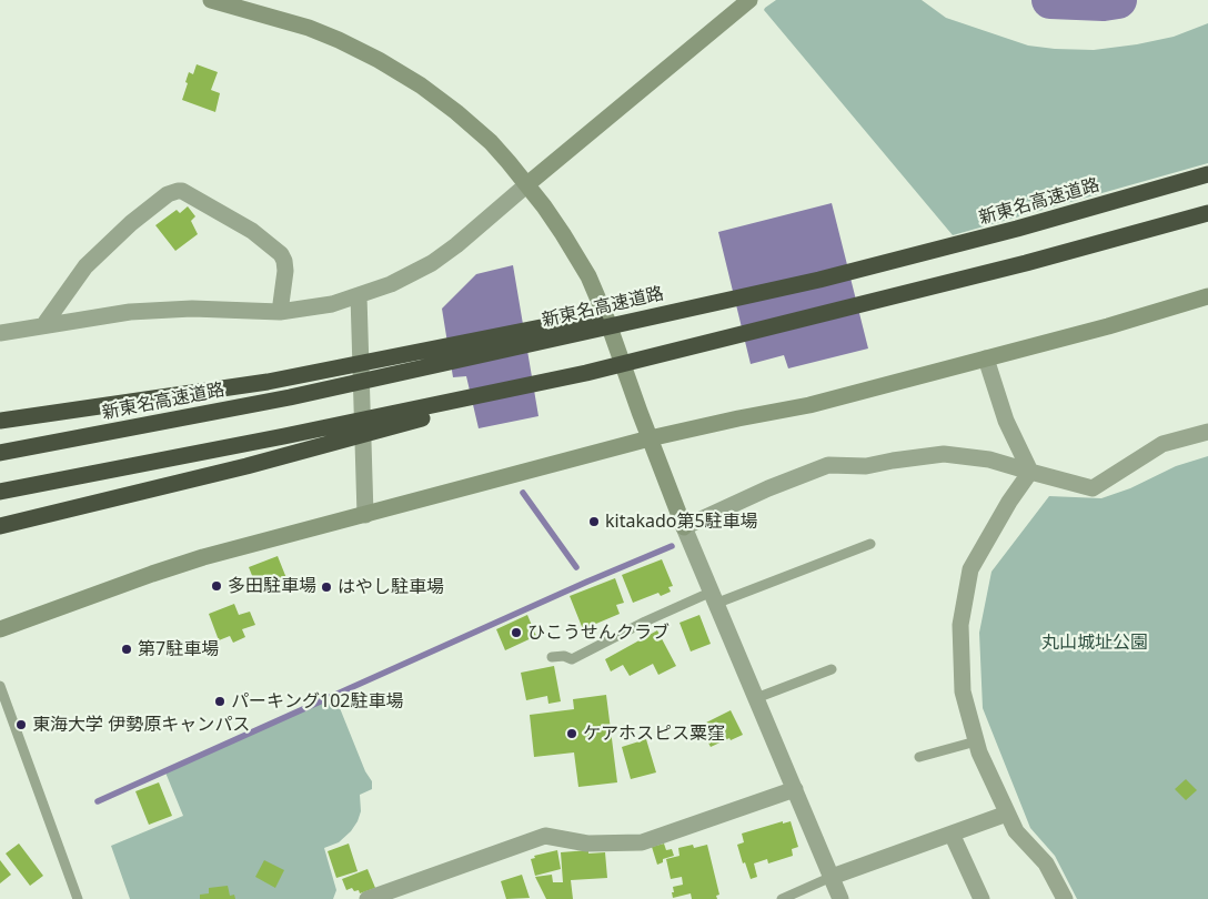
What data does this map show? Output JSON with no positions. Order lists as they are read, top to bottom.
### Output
{
  "streets": {
    "highway": ["新東名高速道路"]
  },
  "parks": ["丸山城址公園"],
  "places": [
    "kitakado第5駐車場",
    "多田駐車場",
    "はやし駐車場",
    "ひこうせんクラブ",
    "第7駐車場",
    "パーキング102駐車場",
    "東海大学 伊勢原キャンパス",
    "ケアホスピス粟窪"
  ]
}
